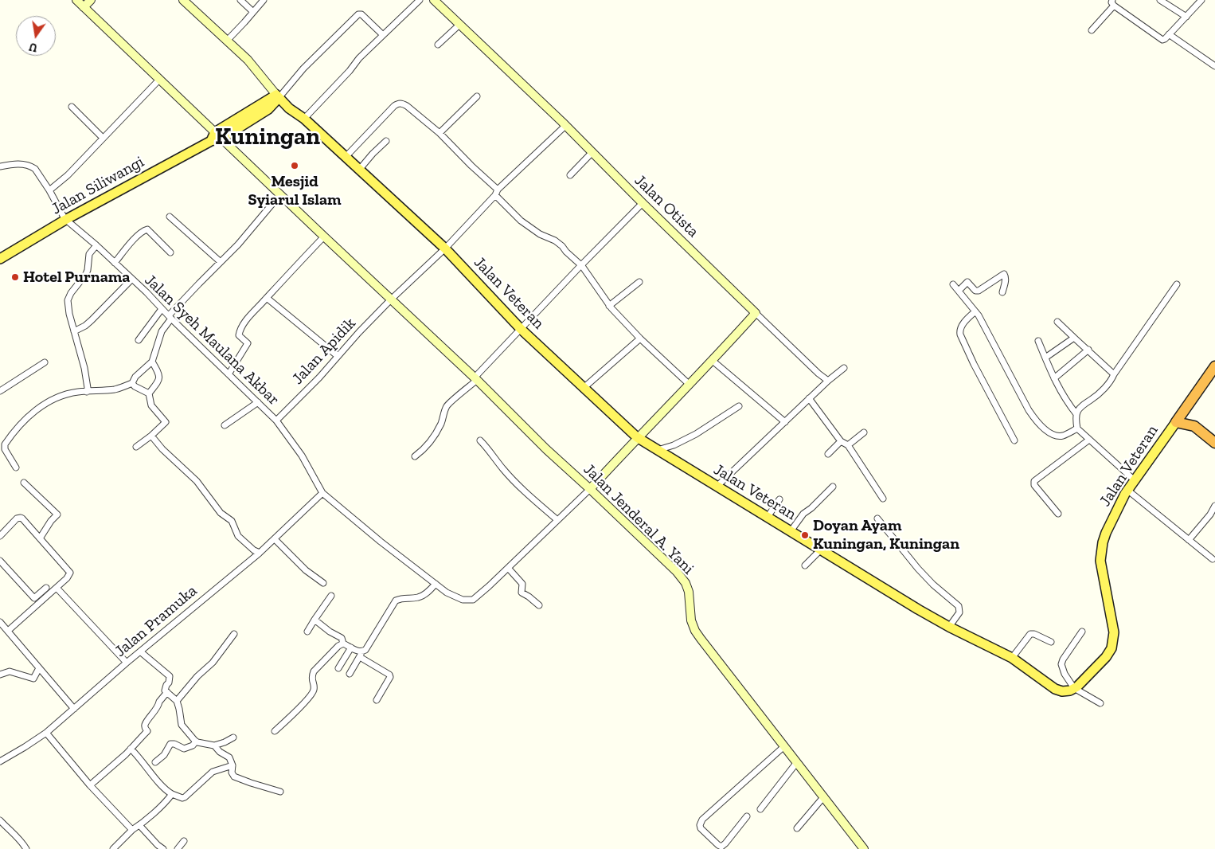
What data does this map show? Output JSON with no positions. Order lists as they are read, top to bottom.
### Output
{
  "streets": {
    "highway": ["Jalan Veteran"],
    "main road": ["Jalan Siliwangi", "Jalan Otista", "Jalan Jenderal A. Yani"],
    "street": ["Jalan Syeh Maulana Akbar", "Jalan Apidik", "Jalan Pramuka"]
  },
  "crossings": [
    ["Jalan Siliwangi", "Jalan Veteran"],
    ["Jalan Siliwangi", "Jalan Syeh Maulana Akbar"],
    ["Jalan Siliwangi", "Jalan Jenderal A. Yani"],
    ["Jalan Otista", "Jalan Apidik"],
    ["Jalan Veteran", "Jalan Apidik"],
    ["Jalan Syeh Maulana Akbar", "Jalan Apidik"],
    ["Jalan Syeh Maulana Akbar", "Jalan Pramuka"],
    ["Jalan Apidik", "Jalan Jenderal A. Yani"]
  ],
  "districts": ["Kuningan"],
  "places": ["Mesjid Syiarul Islam", "Hotel Purnama", "Doyan Ayam Kuningan, Kuningan"],
  "north": "bottom"
}
